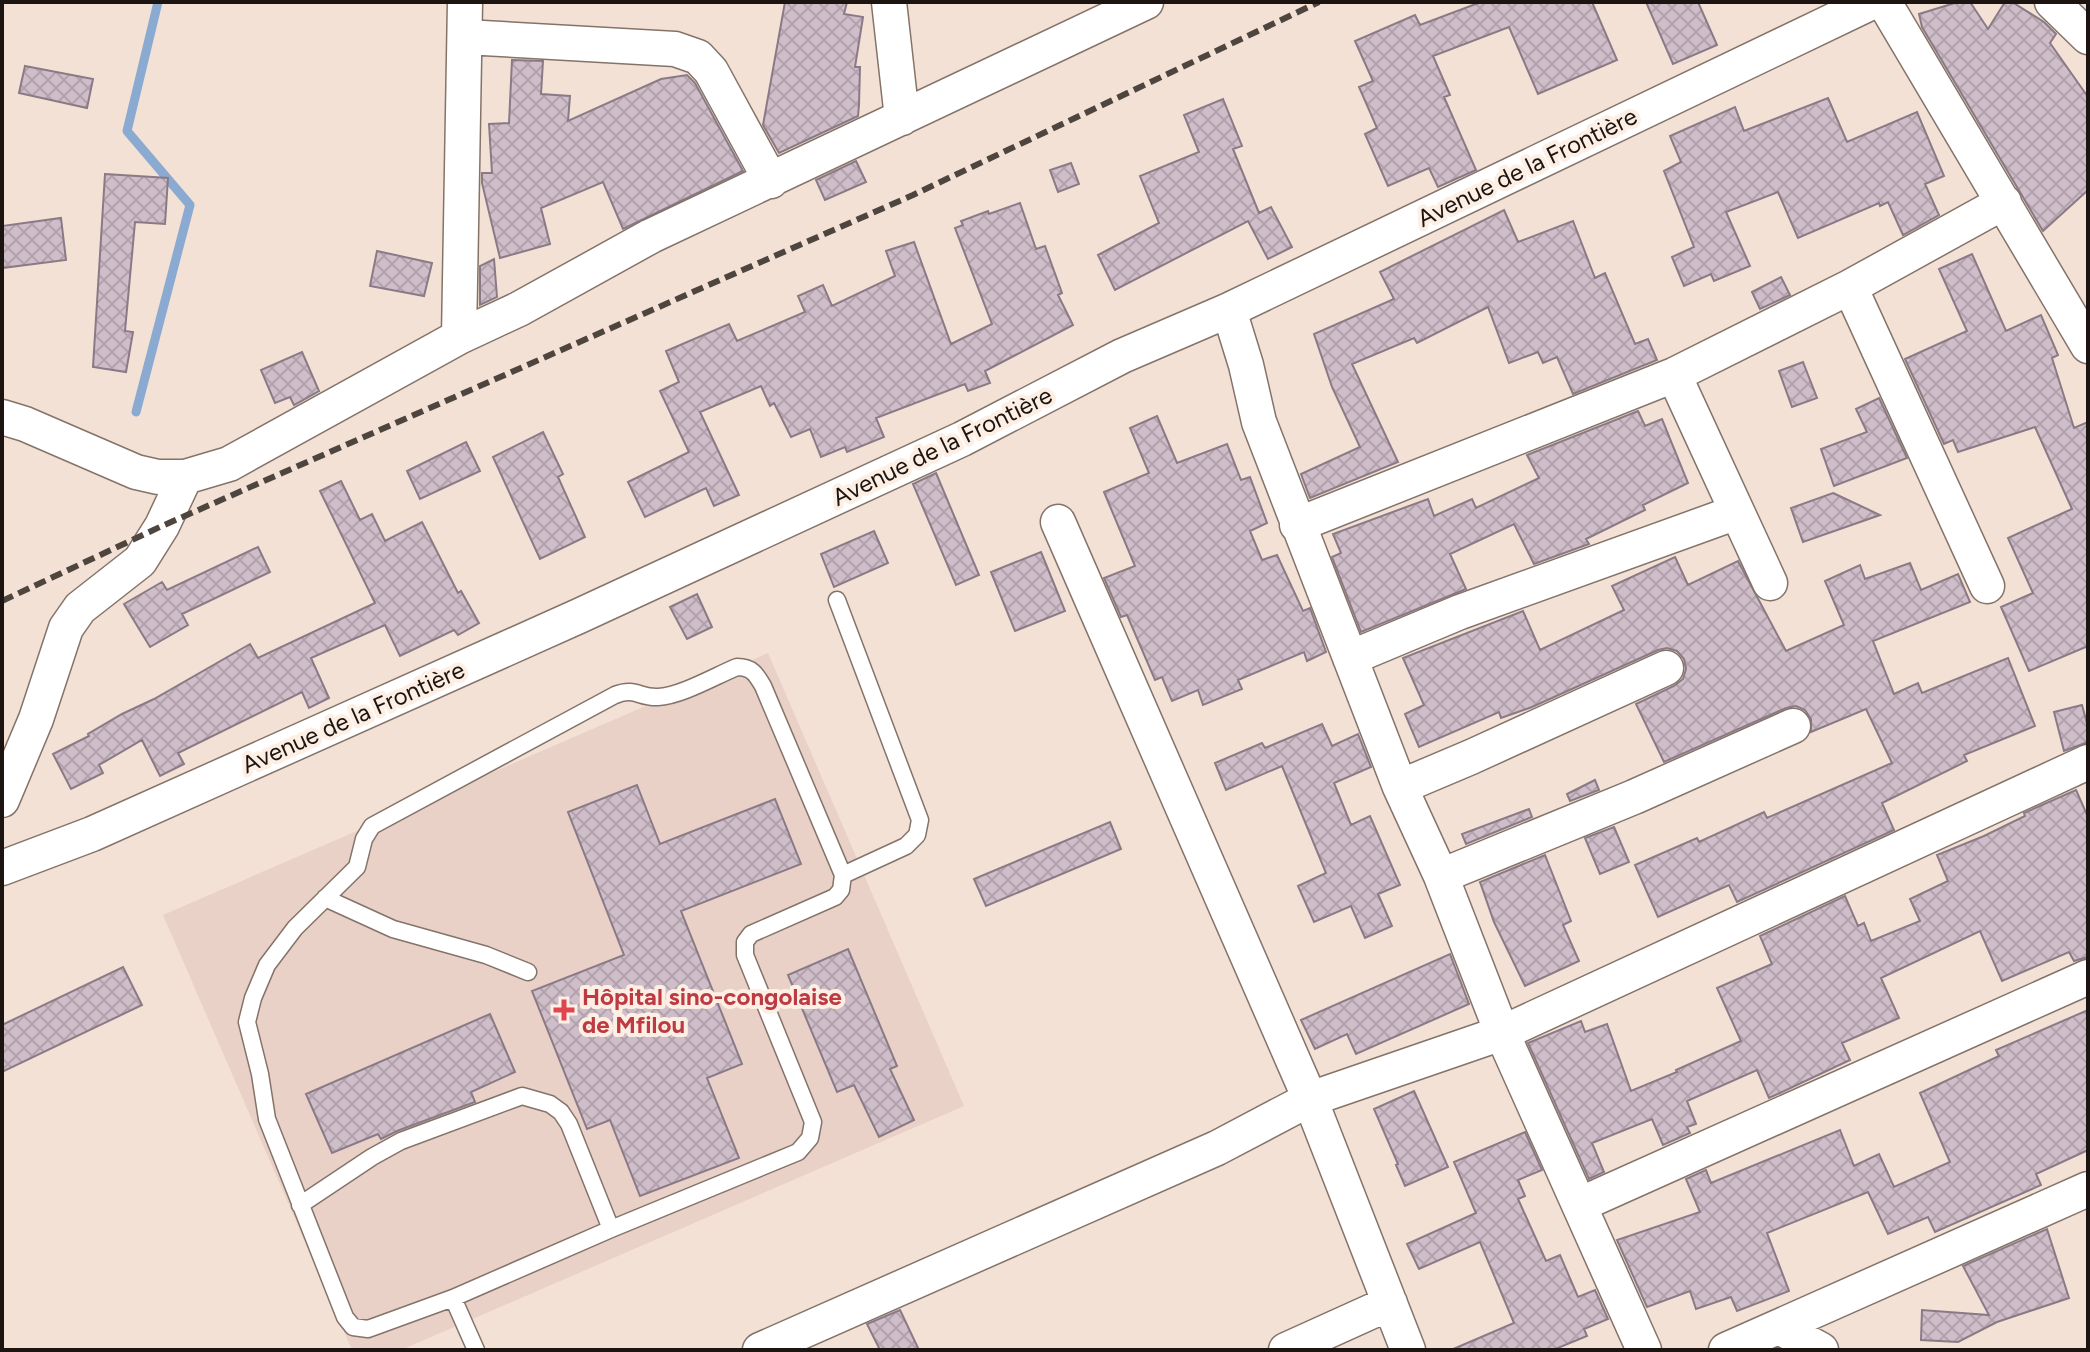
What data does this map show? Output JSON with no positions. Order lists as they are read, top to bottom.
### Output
{
  "streets": {
    "street": ["Avenue de la Frontière"]
  },
  "places": {
    "health": ["Hôpital sino-congolaise de Mfilou"]
  }
}
